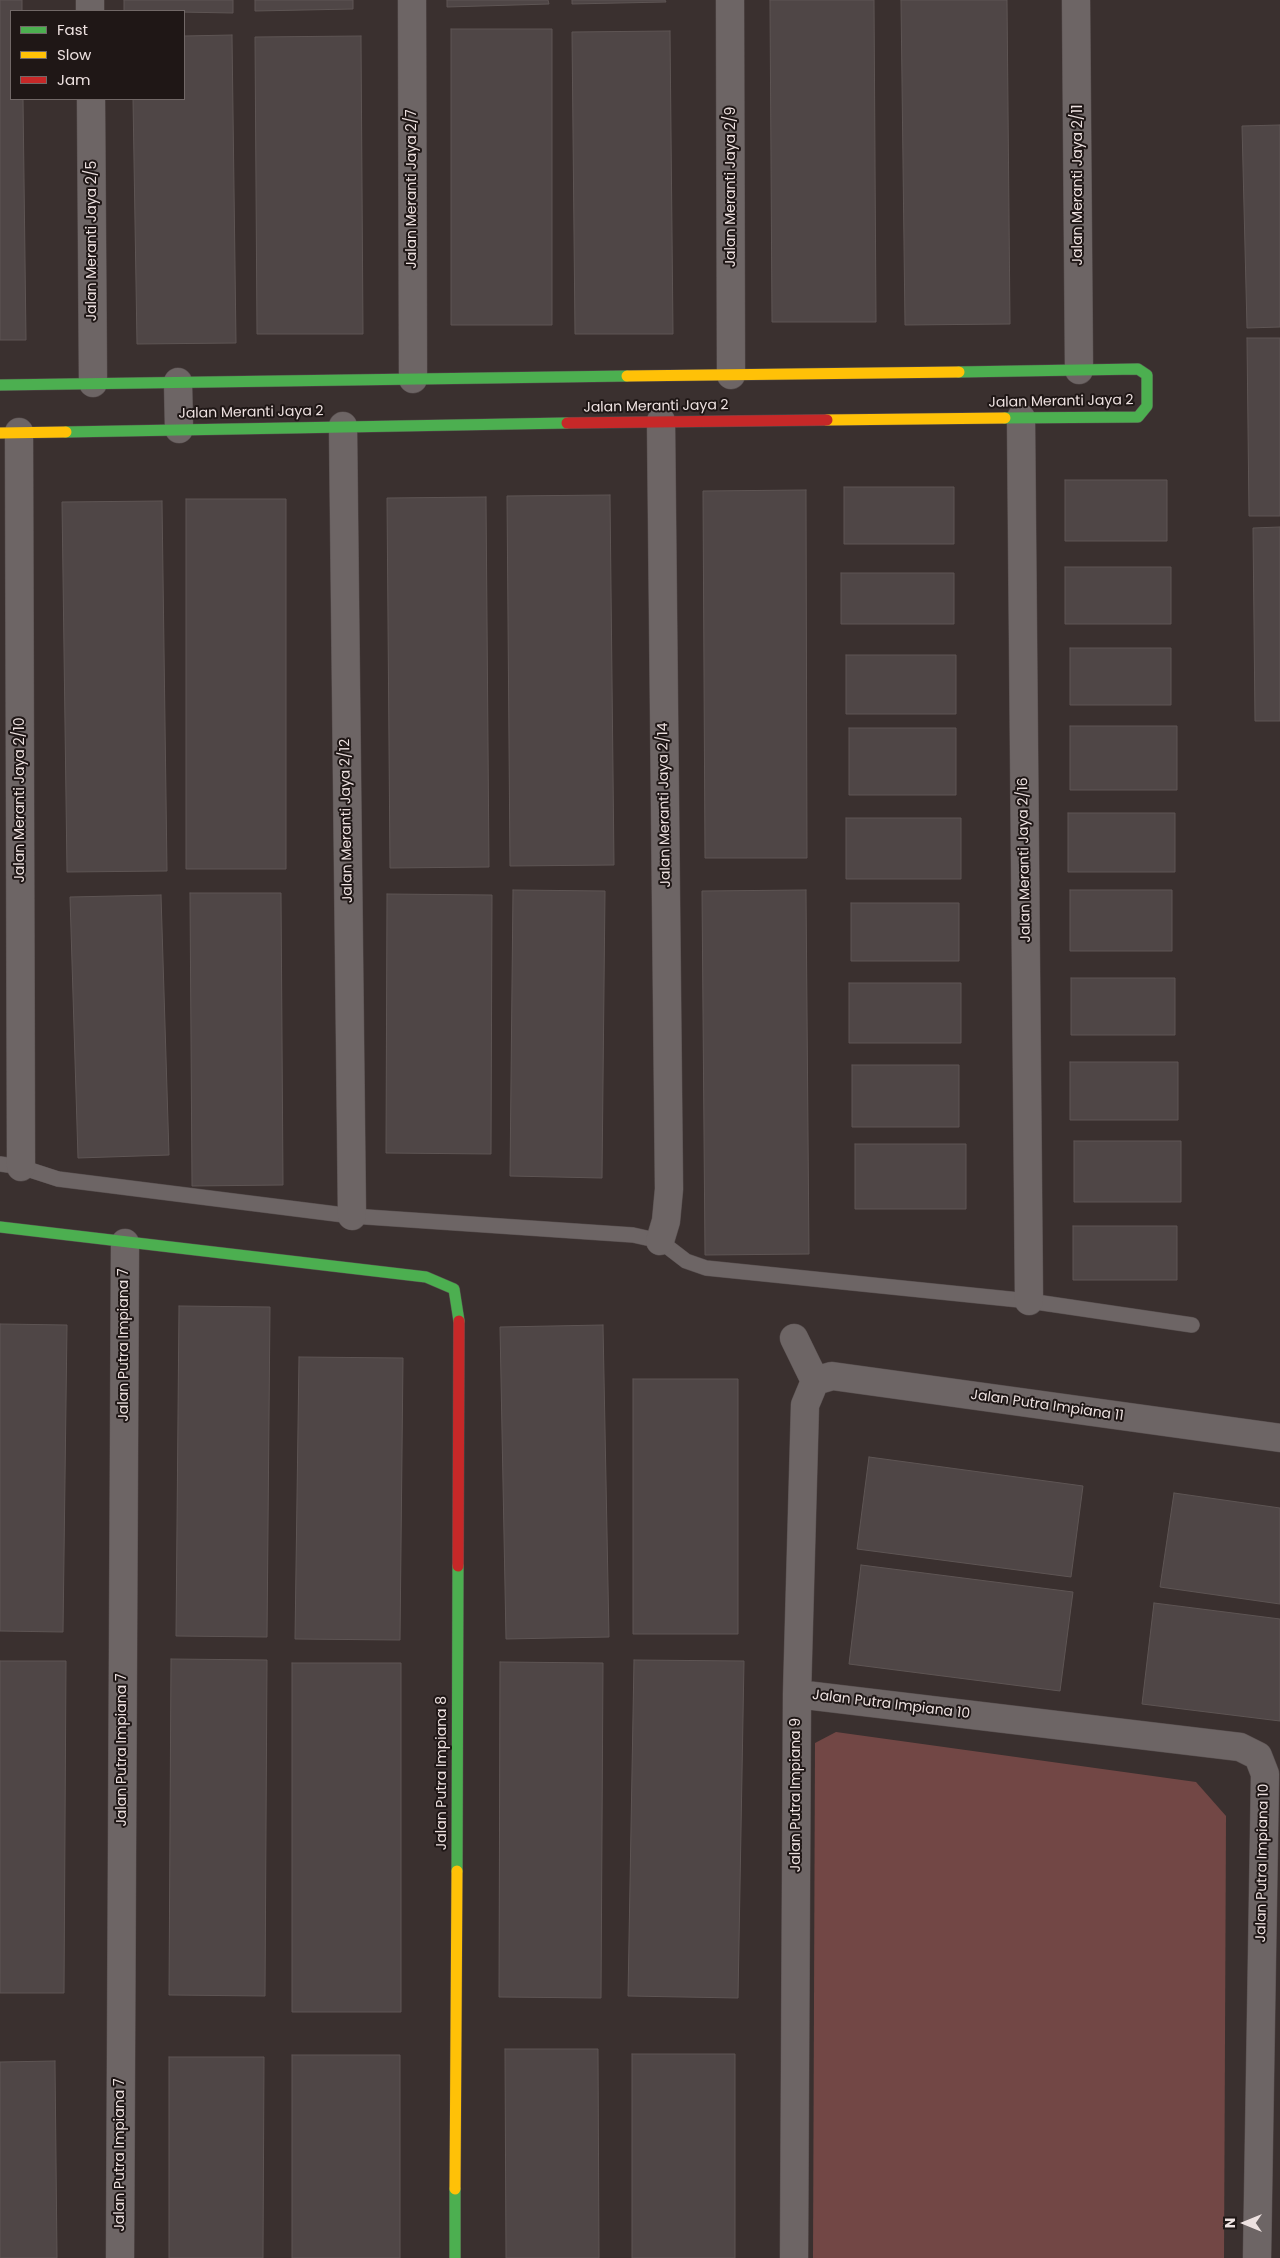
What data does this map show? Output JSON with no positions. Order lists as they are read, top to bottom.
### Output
{
  "streets": {
    "street": [
      "Jalan Meranti Jaya 2/11",
      "Jalan Meranti Jaya 2/9",
      "Jalan Meranti Jaya 2/7",
      "Jalan Meranti Jaya 2/5",
      "Jalan Meranti Jaya 2",
      "Jalan Meranti Jaya 2/10",
      "Jalan Meranti Jaya 2/14",
      "Jalan Meranti Jaya 2/12",
      "Jalan Meranti Jaya 2/16",
      "Jalan Putra Impiana 7",
      "Jalan Putra Impiana 11",
      "Jalan Putra Impiana 10",
      "Jalan Putra Impiana 8",
      "Jalan Putra Impiana 9"
    ]
  },
  "crossings": [
    ["Jalan Meranti Jaya 2/11", "Jalan Meranti Jaya 2"],
    ["Jalan Meranti Jaya 2/9", "Jalan Meranti Jaya 2"],
    ["Jalan Meranti Jaya 2/7", "Jalan Meranti Jaya 2"],
    ["Jalan Meranti Jaya 2/5", "Jalan Meranti Jaya 2"],
    ["Jalan Meranti Jaya 2", "Jalan Meranti Jaya 2/10"],
    ["Jalan Meranti Jaya 2", "Jalan Meranti Jaya 2/14"],
    ["Jalan Meranti Jaya 2", "Jalan Meranti Jaya 2/12"],
    ["Jalan Meranti Jaya 2", "Jalan Meranti Jaya 2/16"],
    ["Jalan Putra Impiana 7", "Jalan Putra Impiana 8"],
    ["Jalan Putra Impiana 11", "Jalan Putra Impiana 9"],
    ["Jalan Putra Impiana 10", "Jalan Putra Impiana 9"]
  ],
  "legend": ["Fast", "Slow", "Jam"],
  "north": "left"
}
